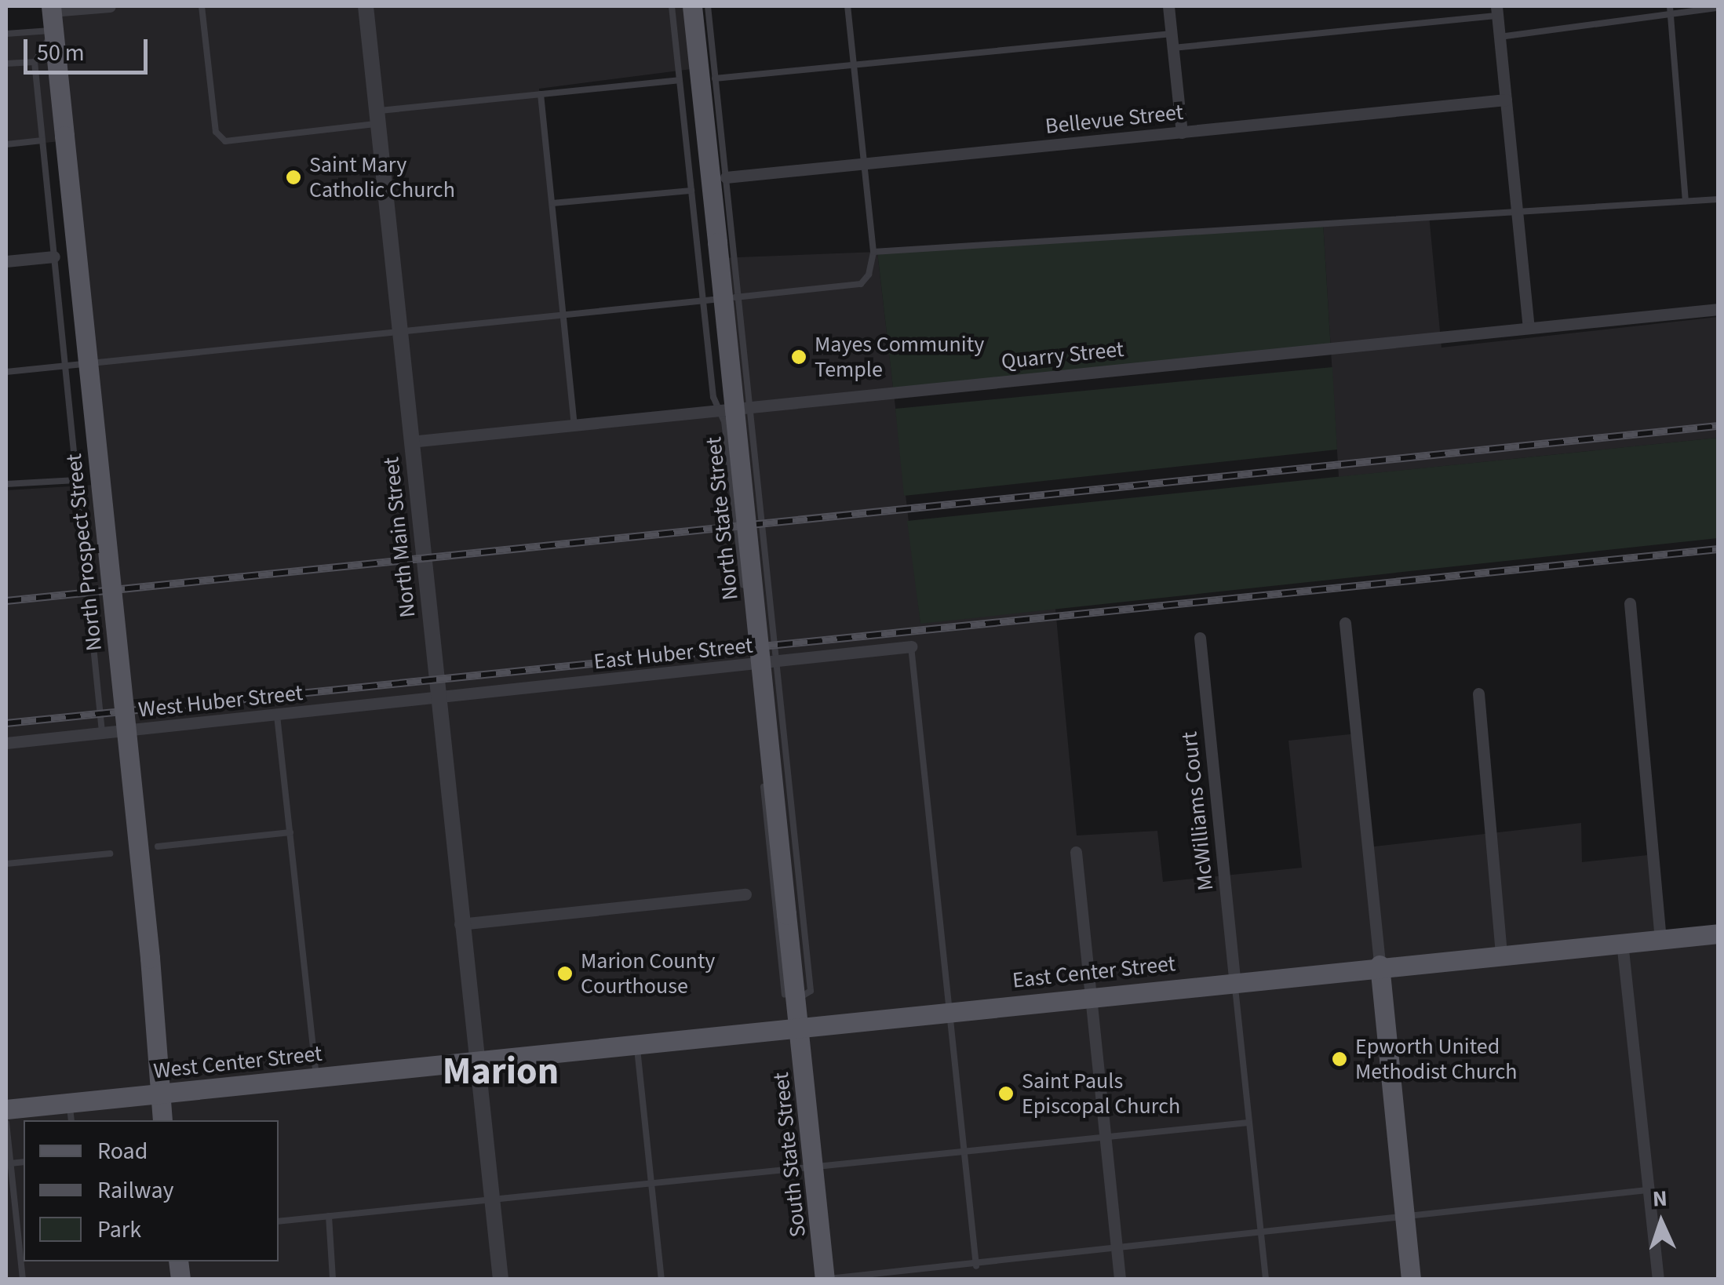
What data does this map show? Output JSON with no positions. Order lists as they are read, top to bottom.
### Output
{
  "streets": {
    "main road": [
      "North State Street",
      "North Prospect Street",
      "East Center Street",
      "West Center Street",
      "South State Street"
    ],
    "street": [
      "Bellevue Street",
      "Quarry Street",
      "North Main Street",
      "East Huber Street",
      "West Huber Street",
      "McWilliams Court"
    ]
  },
  "crossings": [
    ["Quarry Street", "North Main Street"],
    ["North State Street", "East Center Street"],
    ["North State Street", "South State Street"],
    ["North Main Street", "East Huber Street"],
    ["North Main Street", "West Huber Street"],
    ["North Main Street", "East Center Street"],
    ["North Main Street", "West Center Street"],
    ["North Prospect Street", "West Center Street"],
    ["East Huber Street", "West Huber Street"],
    ["McWilliams Court", "East Center Street"],
    ["East Center Street", "West Center Street"],
    ["East Center Street", "South State Street"]
  ],
  "districts": ["Marion"],
  "places": [
    "Saint Mary Catholic Church",
    "Mayes Community Temple",
    "Marion County Courthouse",
    "Epworth United Methodist Church",
    "Saint Pauls Episcopal Church"
  ],
  "legend": ["Road", "Railway", "Park"],
  "scale_bar": "50 m",
  "north": "top"
}
